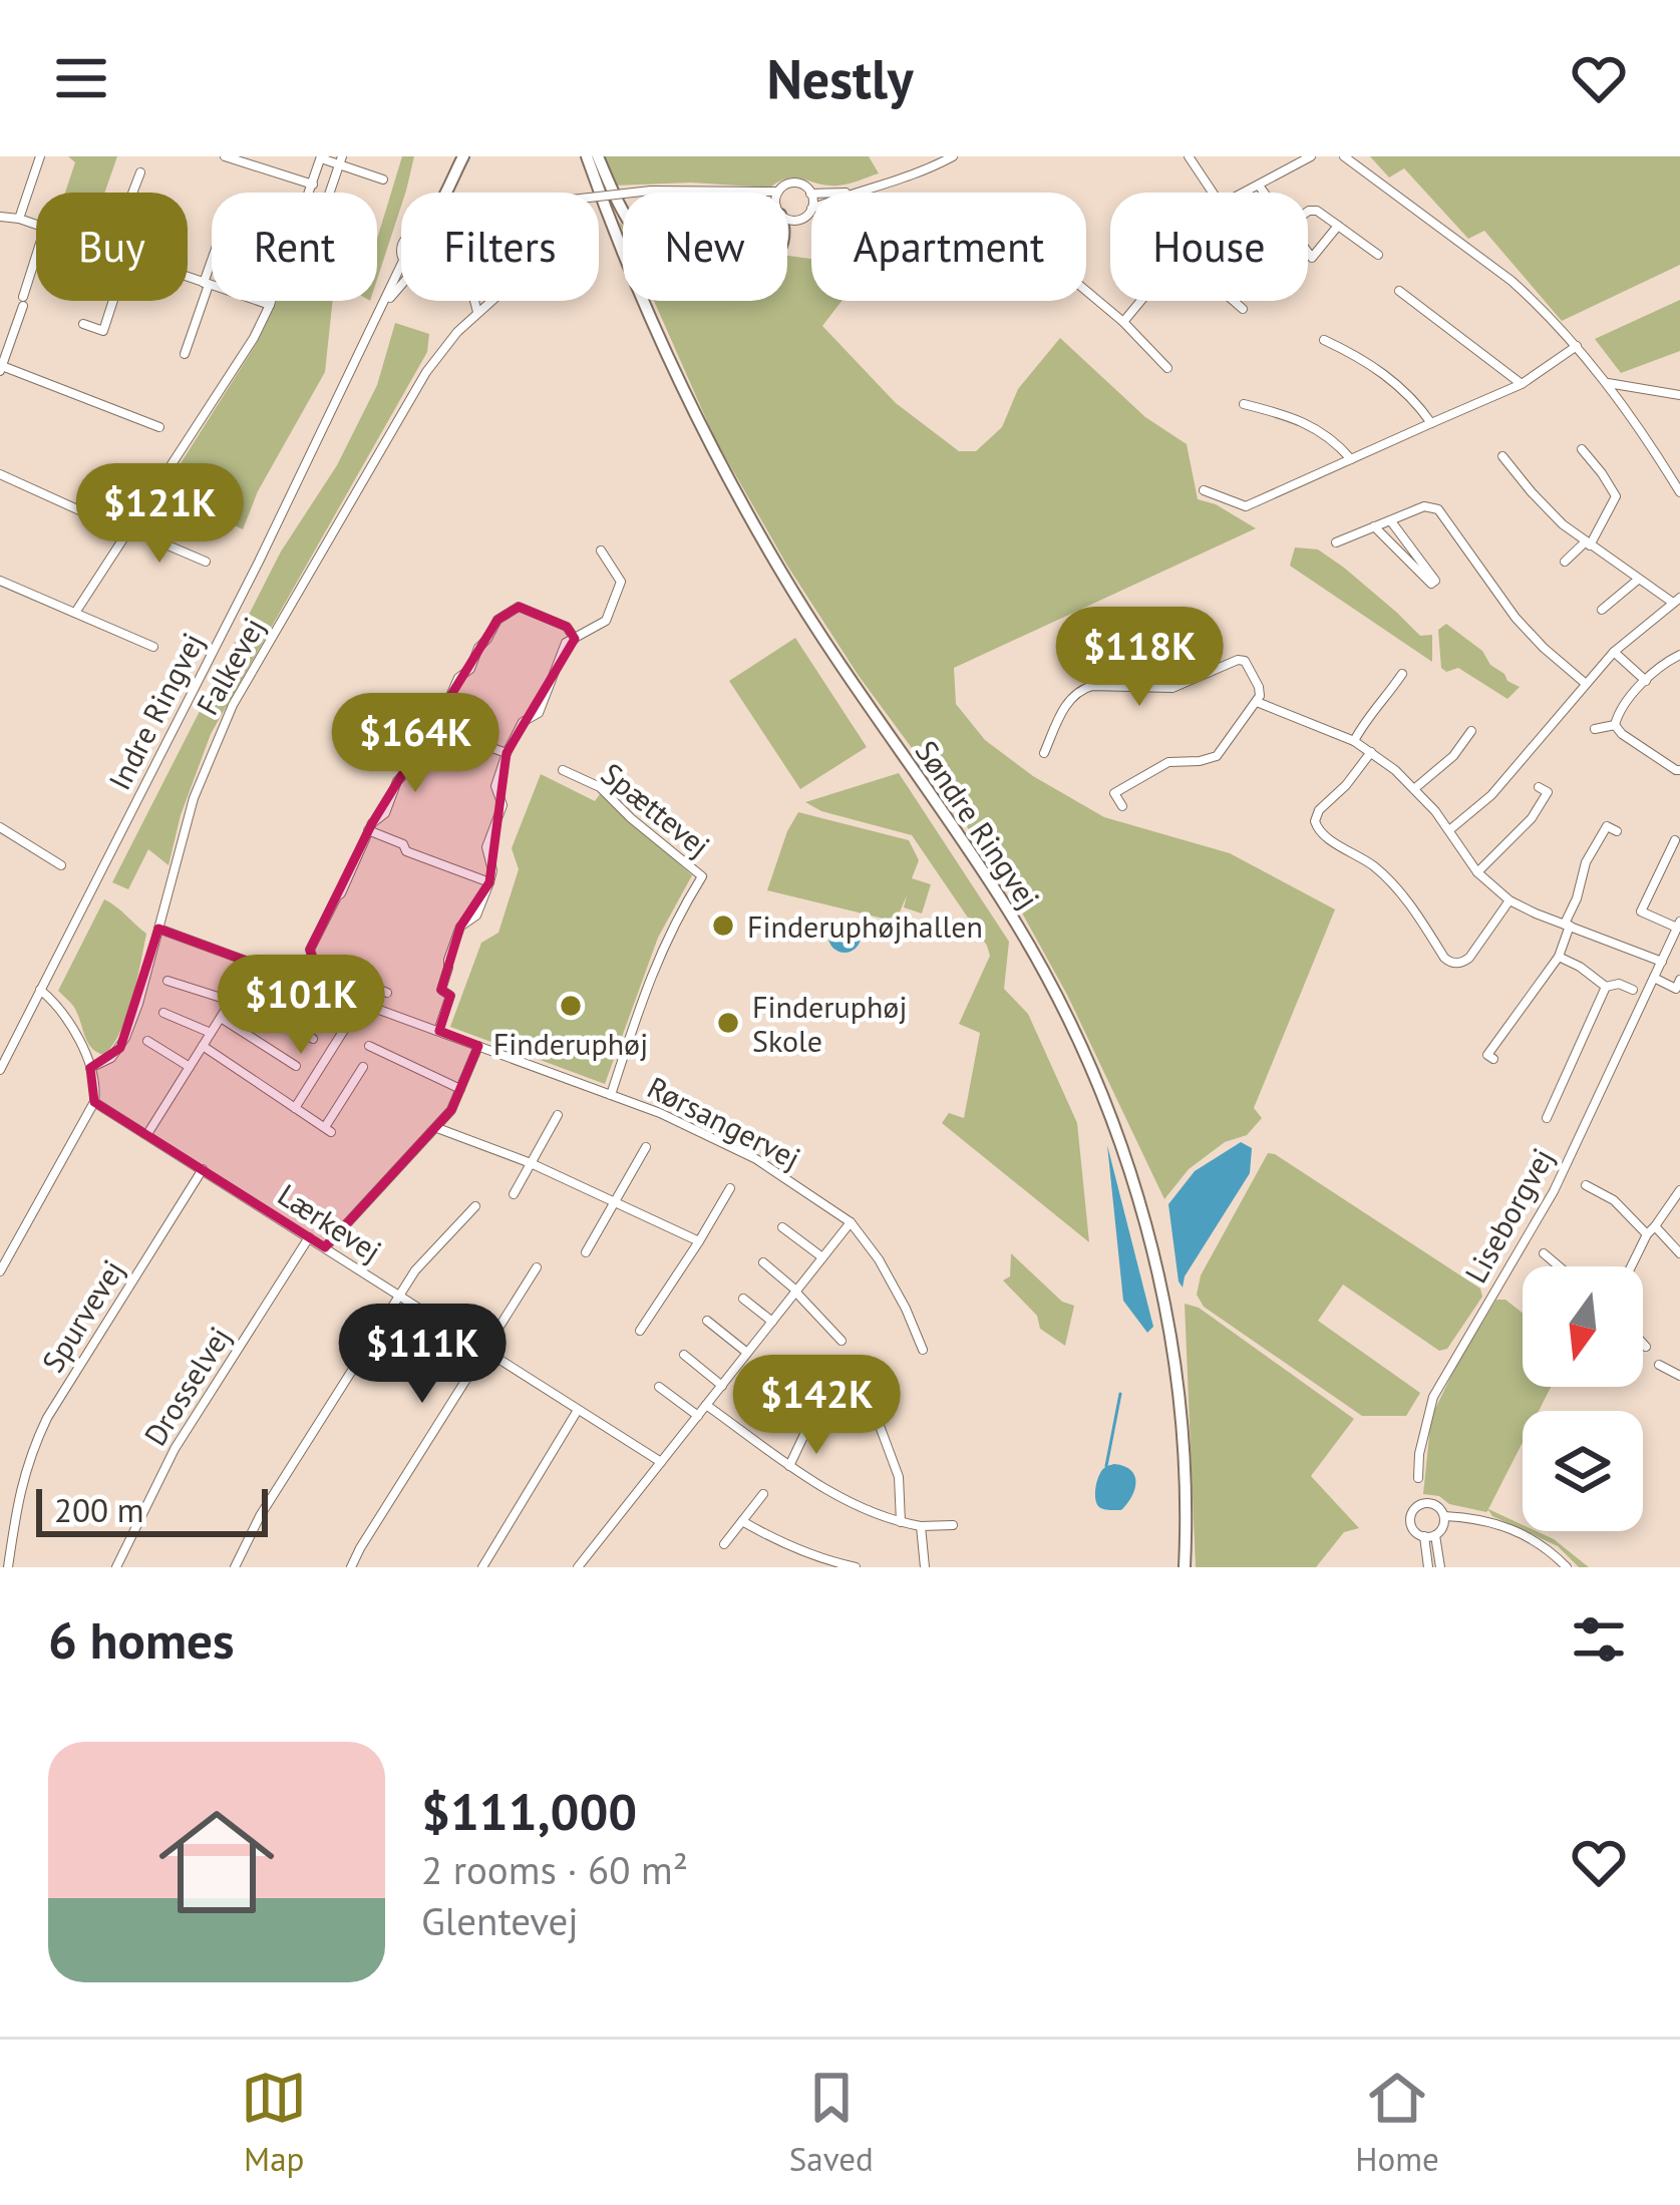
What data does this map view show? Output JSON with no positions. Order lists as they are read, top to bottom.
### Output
{
  "streets": {
    "main road": ["Søndre Ringvej"],
    "street": [
      "Falkevej",
      "Indre Ringvej",
      "Spættevej",
      "Rørsangervej",
      "Liseborgvej",
      "Lærkevej",
      "Spurvevej",
      "Drosselvej"
    ]
  },
  "crossings": [
    ["Falkevej", "Rørsangervej"],
    ["Spættevej", "Rørsangervej"],
    ["Lærkevej", "Spurvevej"],
    ["Lærkevej", "Drosselvej"]
  ],
  "places": ["Finderuphøjhallen", "Finderuphøj", "Finderuphøj Skole"],
  "scale_bar": "200 m",
  "north": "bottom",
  "page": {
    "header": "Nestly",
    "chip": [
      "Buy",
      "Rent",
      "Filters",
      "New",
      "Apartment",
      "House"
    ],
    "price": [
      "$121K",
      "$118K",
      "$164K",
      "$101K",
      "$111K",
      "$142K"
    ],
    "scale": "200 m",
    "heading": "6 homes",
    "list": [
      {
        "name": "$111,000",
        "note": "2 rooms · 60 m² · Glentevej"
      }
    ],
    "tabs": ["Map", "Saved", "Home"]
  }
}
